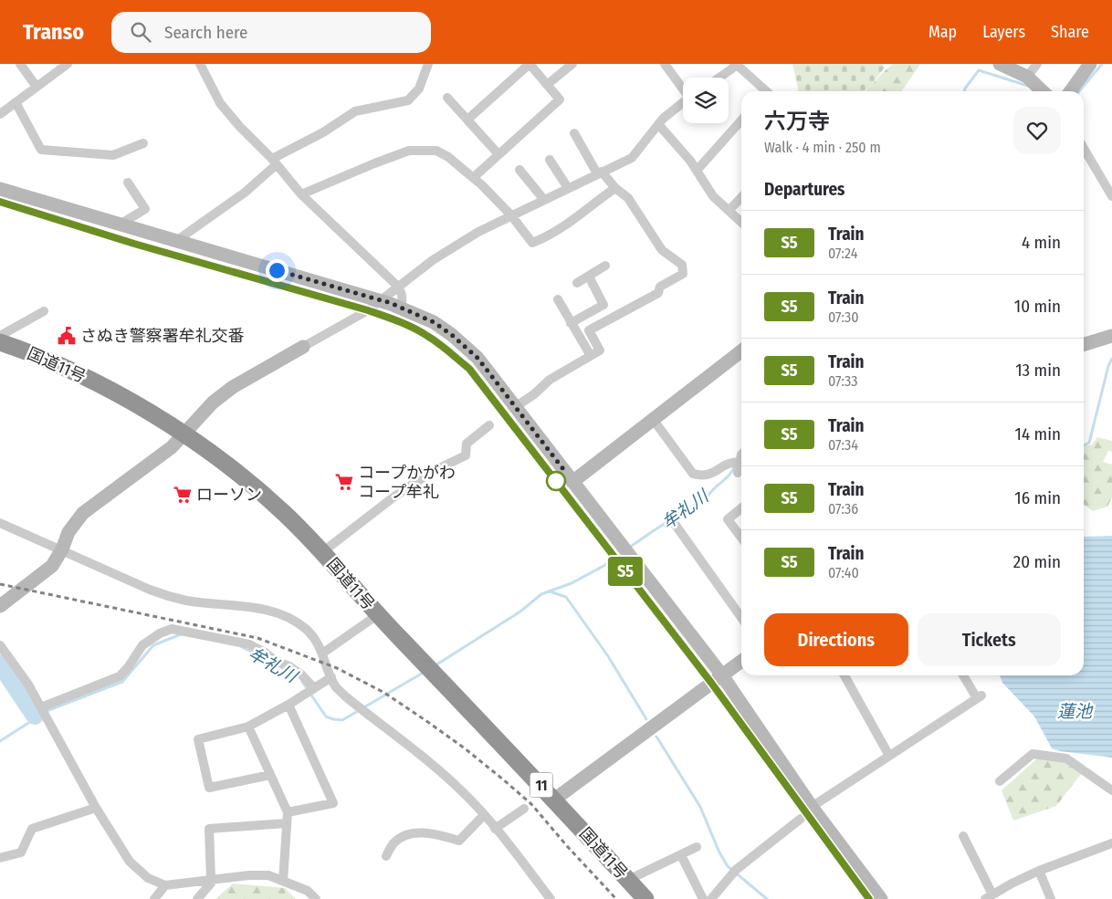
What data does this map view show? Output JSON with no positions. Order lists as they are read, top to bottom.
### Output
{
  "streets": {
    "highway": ["国道11号", "11"]
  },
  "water": ["牟礼川", "蓮池"],
  "places": {
    "public building": ["さぬき警察署牟礼交番"],
    "supermarket": ["コープかがわ コープ牟礼", "ローソン"]
  },
  "page": {
    "header": "Transo",
    "search": "Search here",
    "nav": ["Map", "Layers", "Share"],
    "on_map": "S5",
    "heading": [
      ["六万寺", "Walk · 4 min · 250 m"],
      "Departures"
    ],
    "list": [
      {
        "mark": "S5",
        "name": "Train",
        "note": "07:24",
        "value": "4 min"
      },
      {
        "mark": "S5",
        "name": "Train",
        "note": "07:30",
        "value": "10 min"
      },
      {
        "mark": "S5",
        "name": "Train",
        "note": "07:33",
        "value": "13 min"
      },
      {
        "mark": "S5",
        "name": "Train",
        "note": "07:34",
        "value": "14 min"
      },
      {
        "mark": "S5",
        "name": "Train",
        "note": "07:36",
        "value": "16 min"
      },
      {
        "mark": "S5",
        "name": "Train",
        "note": "07:40",
        "value": "20 min"
      }
    ],
    "buttons": ["Directions", "Tickets"]
  }
}
